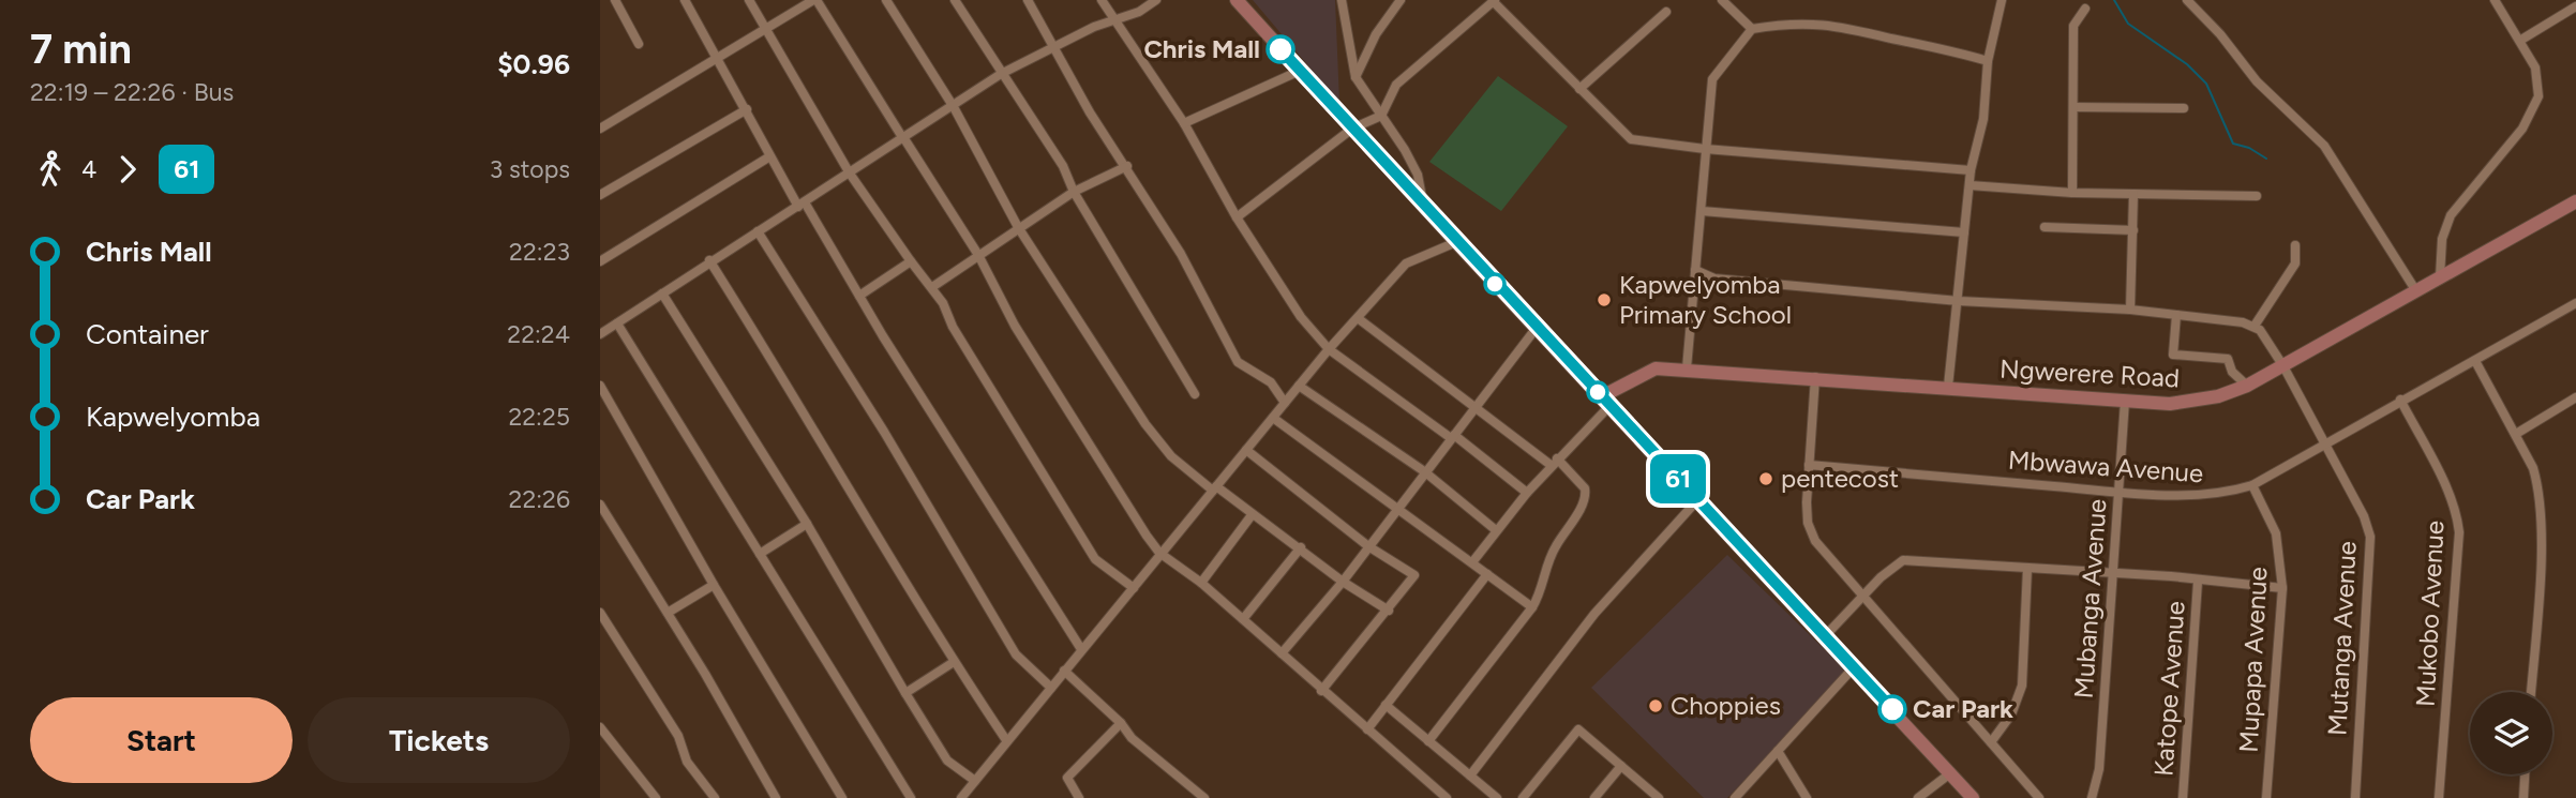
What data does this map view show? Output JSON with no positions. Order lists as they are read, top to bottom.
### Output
{
  "streets": {
    "street": [
      "Ngwerere Road",
      "Mbwawa Avenue",
      "Mubanga Avenue",
      "Mukobo Avenue",
      "Mutanga Avenue",
      "Mupapa Avenue",
      "Katope Avenue"
    ]
  },
  "crossings": [
    ["Ngwerere Road", "Mubanga Avenue"],
    ["Ngwerere Road", "Mutanga Avenue"],
    ["Mbwawa Avenue", "Mubanga Avenue"],
    ["Mbwawa Avenue", "Mukobo Avenue"],
    ["Mbwawa Avenue", "Mutanga Avenue"],
    ["Mbwawa Avenue", "Mupapa Avenue"]
  ],
  "places": [
    "Chris Mall",
    "Kapwelyomba Primary School",
    "pentecost",
    "Choppies",
    "Car Park"
  ],
  "lines": ["bus line 61"],
  "page": {
    "heading": ["7 min", "22:19 – 22:26 · Bus", "$0.96"],
    "on_map": "61",
    "legs": ["4", "61", "3 stops"],
    "list": [
      {
        "name": "Chris Mall",
        "value": "22:23"
      },
      {
        "name": "Container",
        "value": "22:24"
      },
      {
        "name": "Kapwelyomba",
        "value": "22:25"
      },
      {
        "name": "Car Park",
        "value": "22:26"
      }
    ],
    "buttons": ["Start", "Tickets"]
  }
}
